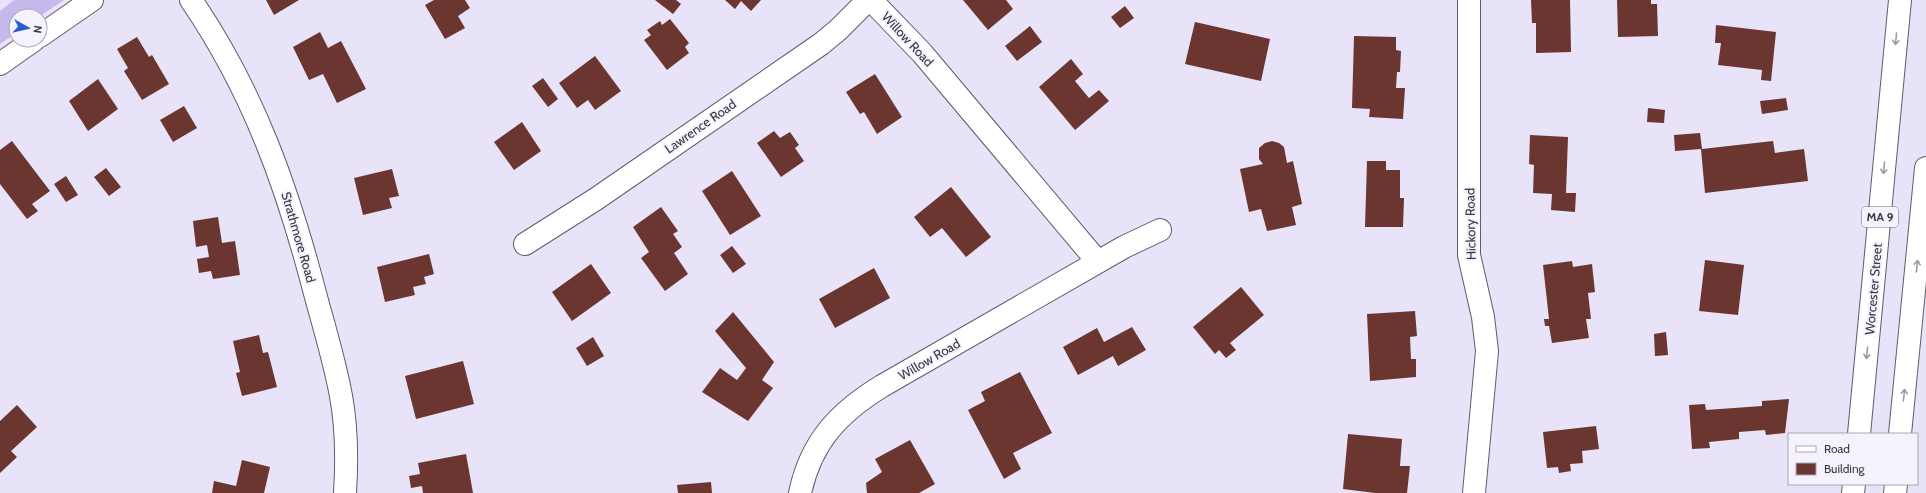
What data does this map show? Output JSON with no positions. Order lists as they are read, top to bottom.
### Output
{
  "streets": {
    "main road": [
      "Willow Road",
      "Lawrence Road",
      "MA 9",
      "Hickory Road",
      "Strathmore Road",
      "Worcester Street"
    ]
  },
  "crossings": [
    ["Willow Road", "Lawrence Road"]
  ],
  "legend": ["Road", "Building"],
  "north": "right"
}
